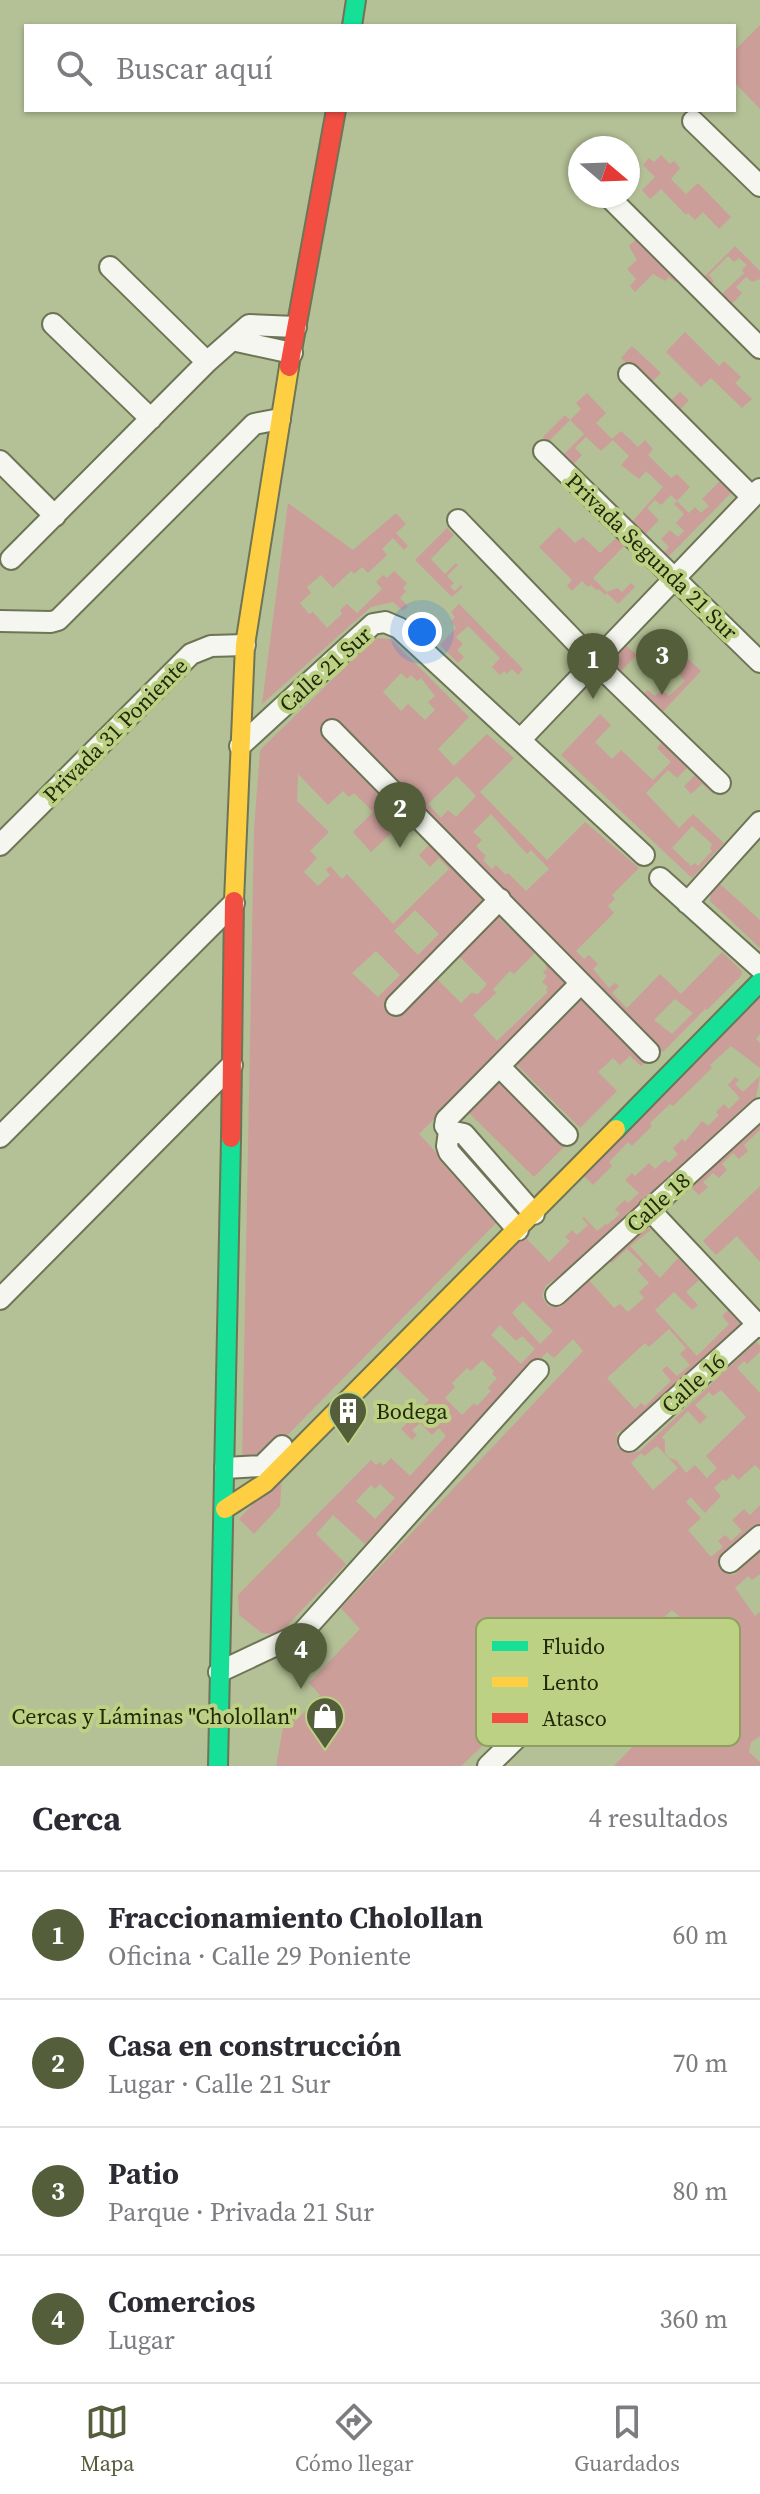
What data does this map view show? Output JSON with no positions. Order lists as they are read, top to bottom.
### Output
{
  "streets": {
    "street": [
      "Privada Segunda 21 Sur",
      "Calle 21 Sur",
      "Privada 31 Poniente",
      "Calle 18",
      "Calle 16"
    ]
  },
  "places": {
    "building": ["Bodega"],
    "shop": ["Cercas y Láminas \"Cholollan\""]
  },
  "legend": ["Fluido", "Lento", "Atasco"],
  "north": "right",
  "page": {
    "search": "Buscar aquí",
    "pins": [
      "3",
      "1",
      "2",
      "4"
    ],
    "heading": ["Cerca", "4 resultados"],
    "list": [
      {
        "mark": "1",
        "name": "Fraccionamiento Cholollan",
        "note": "Oficina · Calle 29 Poniente",
        "value": "60 m"
      },
      {
        "mark": "2",
        "name": "Casa en construcción",
        "note": "Lugar · Calle 21 Sur",
        "value": "70 m"
      },
      {
        "mark": "3",
        "name": "Patio",
        "note": "Parque · Privada 21 Sur",
        "value": "80 m"
      },
      {
        "mark": "4",
        "name": "Comercios",
        "note": "Lugar",
        "value": "360 m"
      }
    ],
    "nav": ["Mapa", "Cómo llegar", "Guardados"]
  }
}
